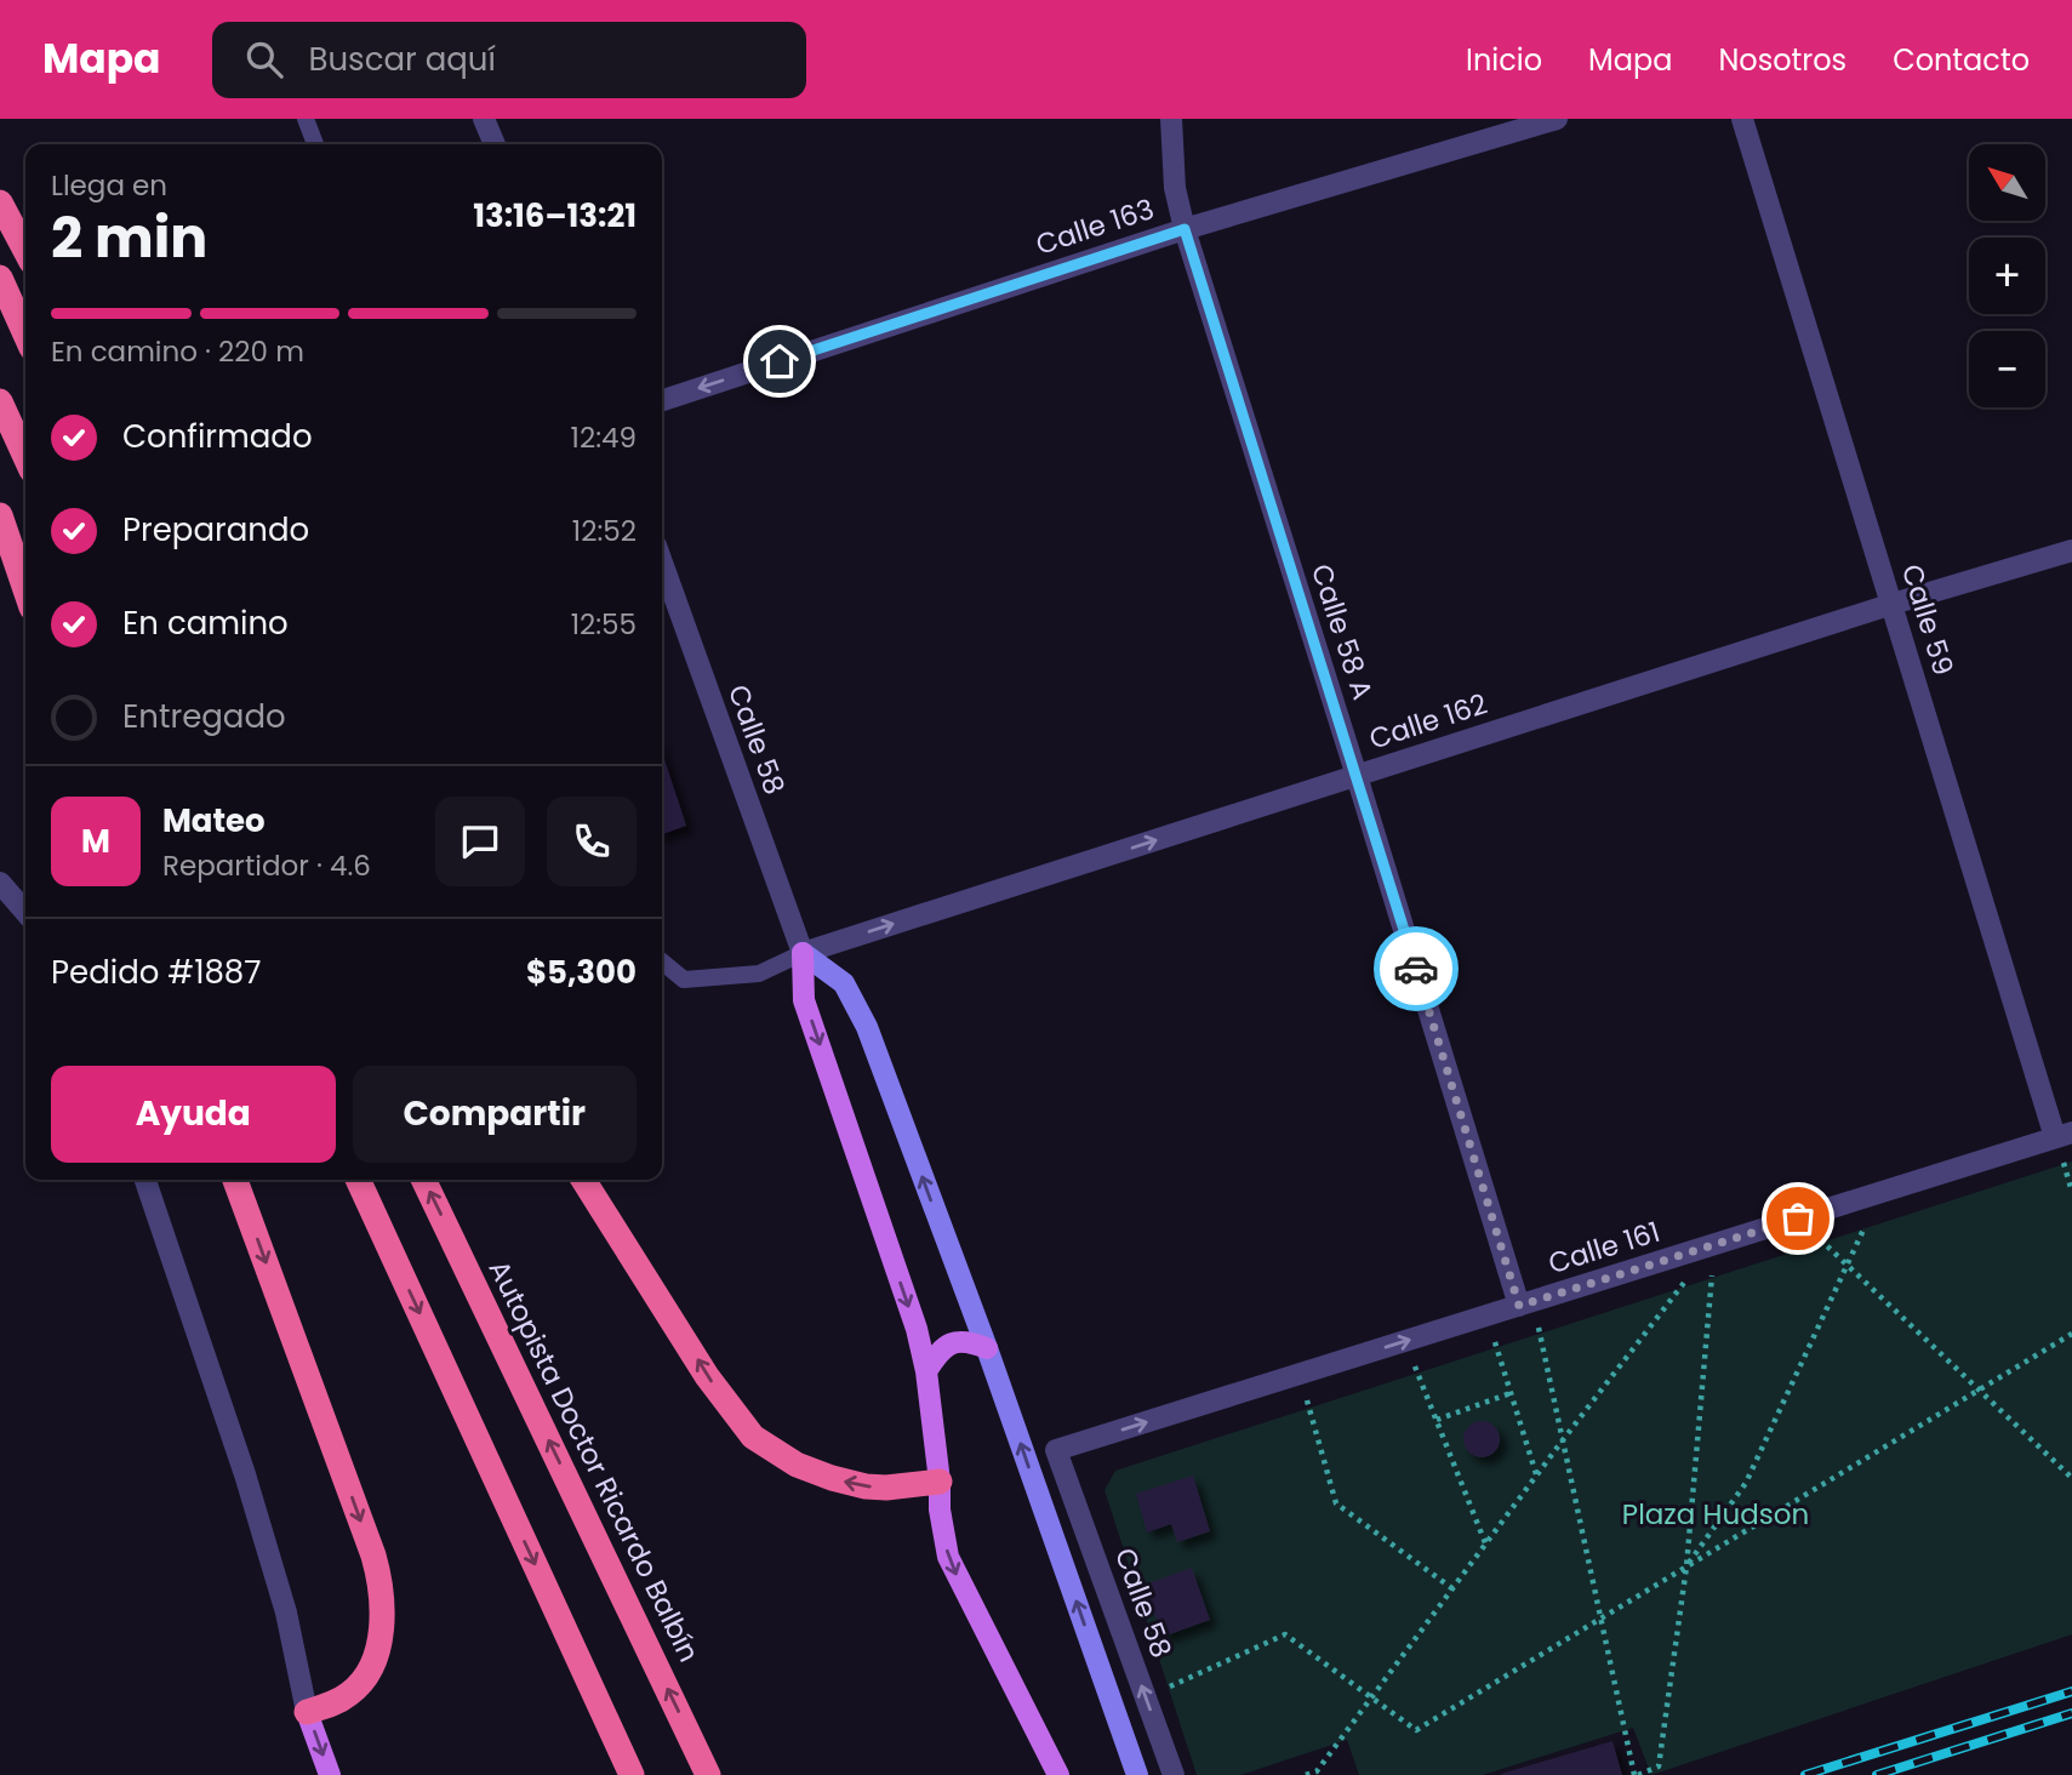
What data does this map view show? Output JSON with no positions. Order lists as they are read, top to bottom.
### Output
{
  "streets": {
    "highway": ["Autopista Doctor Ricardo Balbín"],
    "street": [
      "Calle 163",
      "Calle 59",
      "Calle 58 A",
      "Calle 162",
      "Calle 58",
      "Calle 161"
    ]
  },
  "crossings": [
    ["Calle 163", "Calle 58 A"],
    ["Calle 59", "Calle 162"],
    ["Calle 59", "Calle 161"],
    ["Calle 58 A", "Calle 162"],
    ["Calle 58 A", "Calle 161"],
    ["Calle 162", "Calle 58"],
    ["Calle 58", "Calle 161"]
  ],
  "one_way": ["Calle 163", "Calle 162"],
  "parks": ["Plaza Hudson"],
  "north": "top left",
  "page": {
    "header": "Mapa",
    "search": "Buscar aquí",
    "nav": [
      "Inicio",
      "Mapa",
      "Nosotros",
      "Contacto"
    ],
    "map_buttons": ["+", "−"],
    "heading": ["2 min", "Llega en", "13:16–13:21"],
    "panel": [
      "Mateo",
      "Repartidor · 4.6",
      "Pedido #1887",
      "$5,300"
    ],
    "bar": "En camino · 220 m",
    "list": [
      ["Confirmado", "12:49"],
      ["Preparando", "12:52"],
      ["En camino", "12:55"],
      "Entregado"
    ],
    "round": "M",
    "buttons": ["Ayuda", "Compartir"]
  }
}
